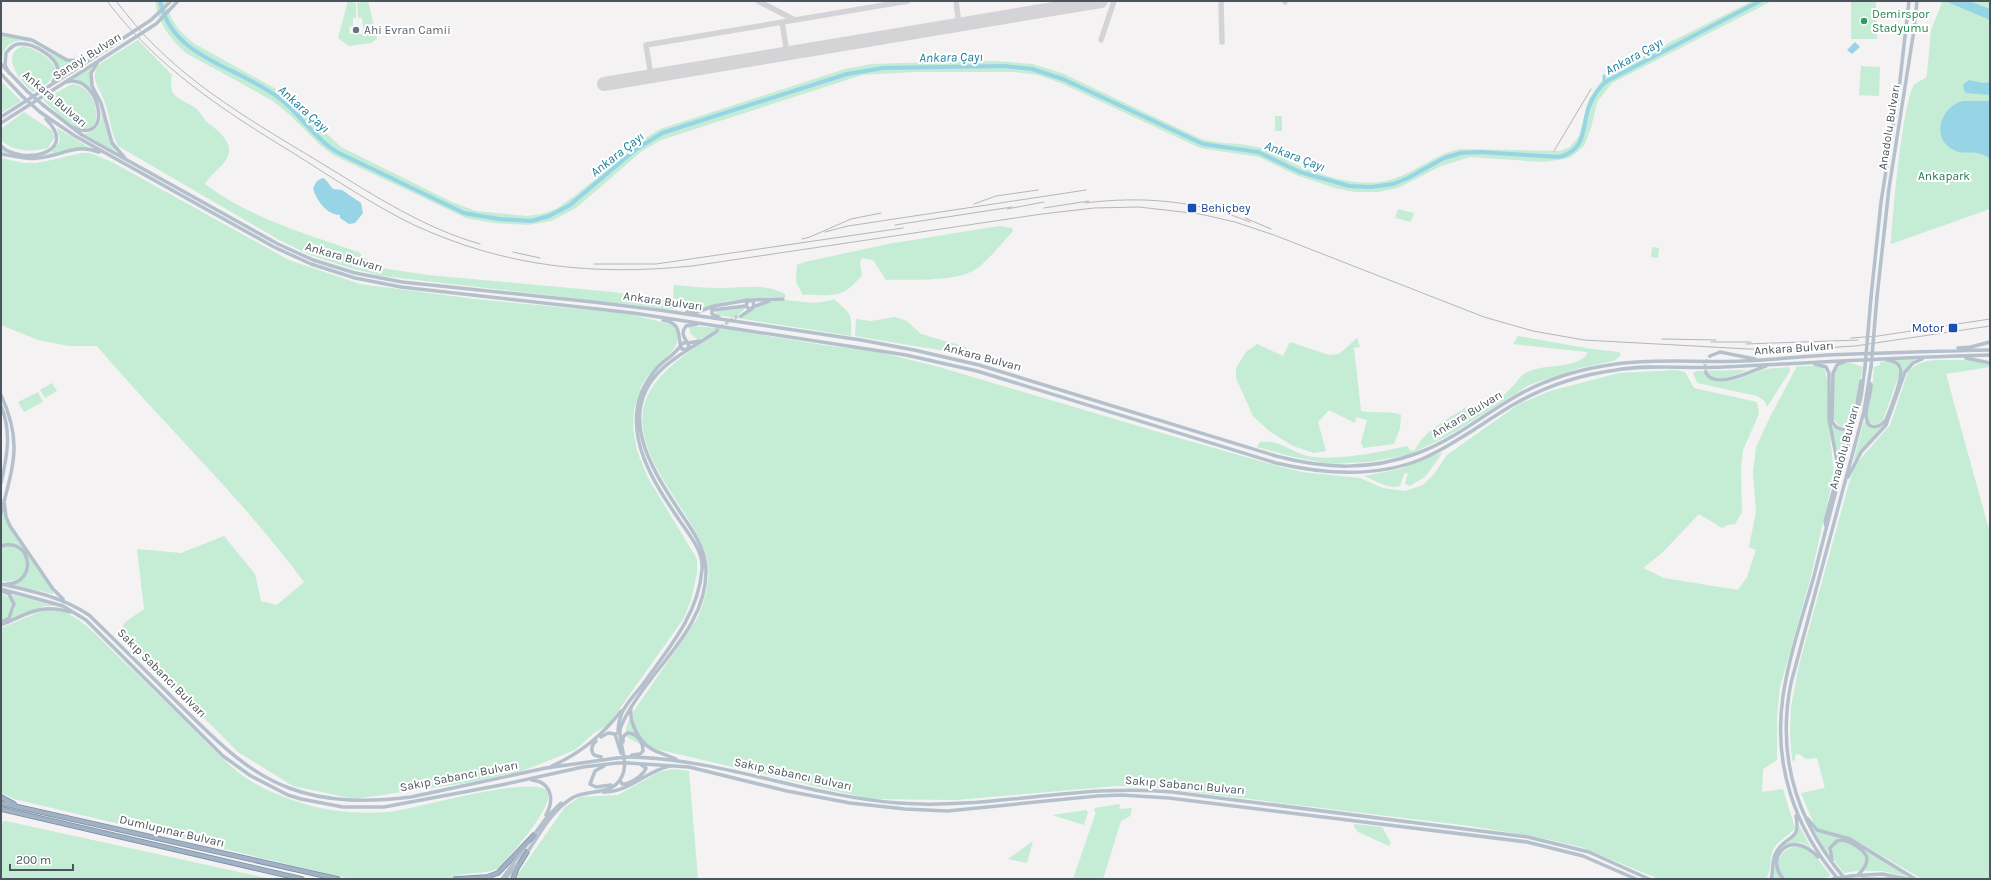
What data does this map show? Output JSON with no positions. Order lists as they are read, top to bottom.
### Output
{
  "streets": {
    "highway": ["Dumlupınar Bulvarı"],
    "main road": [
      "Sanayi Bulvarı",
      "Ankara Bulvarı",
      "Anadolu Bulvarı",
      "Sakıp Sabancı Bulvarı"
    ]
  },
  "water": ["Ankara Çayı"],
  "parks": ["Ankapark"],
  "places": {
    "other": ["Demirspor Stadyumu", "Ahi Evran Camii"],
    "transit": ["Behiçbey", "Motor"]
  },
  "scale_bar": "200 m"
}
